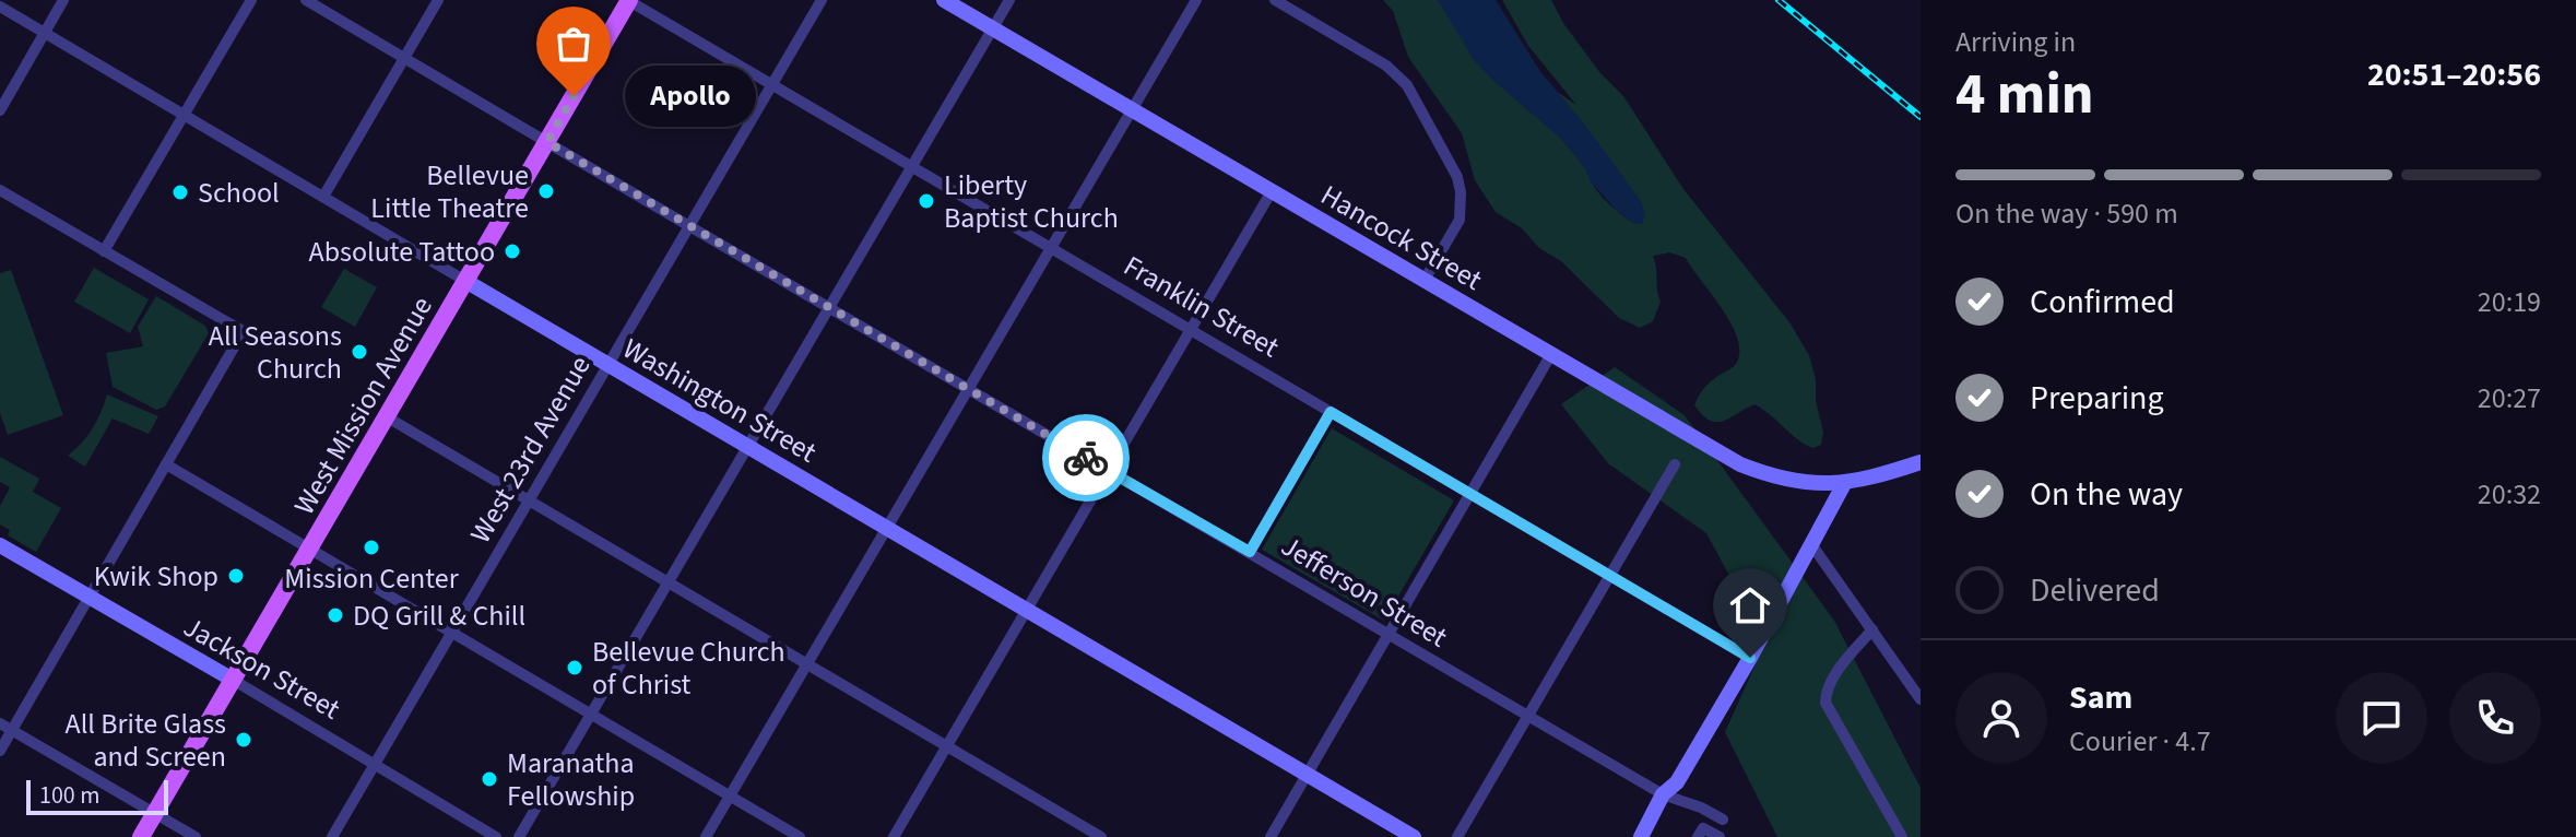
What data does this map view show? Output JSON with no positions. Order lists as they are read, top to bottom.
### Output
{
  "streets": {
    "main road": ["West Mission Avenue"],
    "street": [
      "Hancock Street",
      "Franklin Street",
      "Washington Street",
      "West 23rd Avenue",
      "Jefferson Street",
      "Jackson Street"
    ]
  },
  "crossings": [
    ["Franklin Street", "West Mission Avenue"],
    ["Franklin Street", "West 23rd Avenue"],
    ["Washington Street", "West Mission Avenue"],
    ["Washington Street", "West 23rd Avenue"],
    ["West Mission Avenue", "Jefferson Street"],
    ["West Mission Avenue", "Jackson Street"],
    ["West 23rd Avenue", "Jefferson Street"],
    ["West 23rd Avenue", "Jackson Street"]
  ],
  "places": [
    "Apollo",
    "Bellevue Little Theatre",
    "School",
    "Liberty Baptist Church",
    "Absolute Tattoo",
    "All Seasons Church",
    "Mission Center",
    "Kwik Shop",
    "DQ Grill & Chill",
    "Bellevue Church of Christ",
    "All Brite Glass and Screen",
    "Maranatha Fellowship"
  ],
  "scale_bar": "100 m",
  "page": {
    "heading": ["4 min", "Arriving in", "20:51–20:56"],
    "panel": ["Sam", "Courier · 4.7"],
    "bubble": "Apollo",
    "bar": "On the way · 590 m",
    "list": [
      ["Confirmed", "20:19"],
      ["Preparing", "20:27"],
      ["On the way", "20:32"],
      "Delivered"
    ],
    "scale": "100 m"
  }
}
